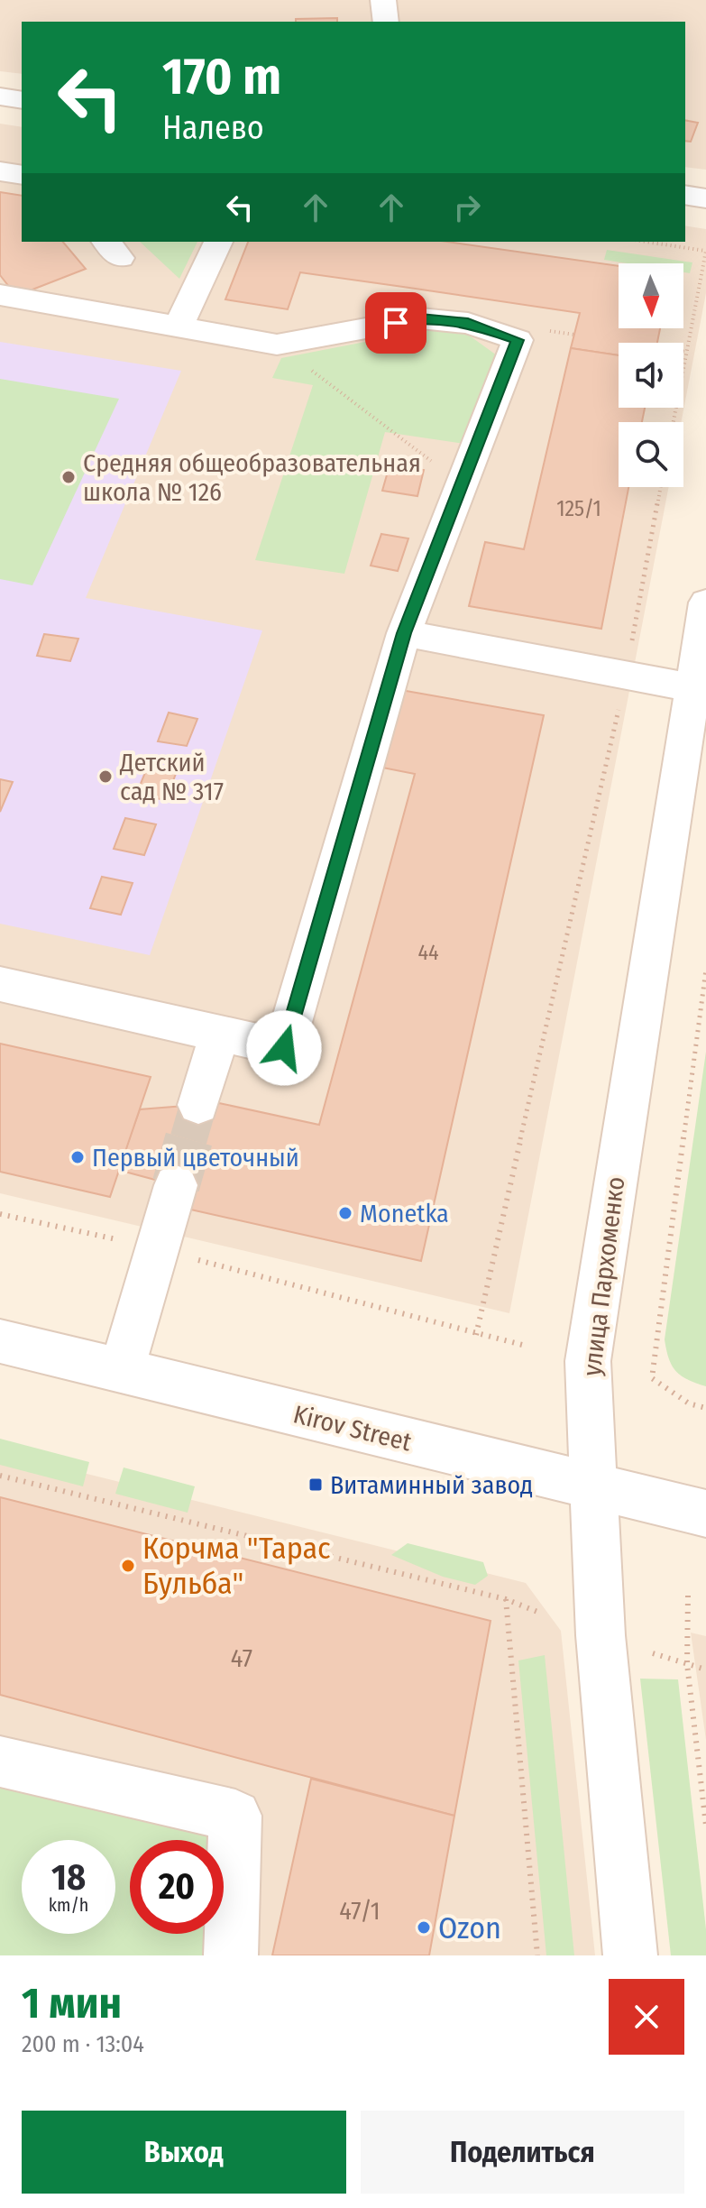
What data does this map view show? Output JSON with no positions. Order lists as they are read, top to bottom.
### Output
{
  "streets": {
    "street": ["улица Пархоменко", "Kirov Street"]
  },
  "crossings": [
    ["улица Пархоменко", "Kirov Street"]
  ],
  "places": {
    "other": [
      "Средняя общеобразовательная школа № 126",
      "Детский сад № 317",
      "Первый цветочный",
      "Monetka",
      "Корчма \"Тарас Бульба\"",
      "Ozon"
    ],
    "transit": ["Витаминный завод"]
  },
  "house_numbers": [
    "125/1",
    "44",
    "47",
    "47/1"
  ],
  "north": "bottom",
  "page": {
    "turn": ["170 m", "Налево"],
    "speed": "18 km/h",
    "limit": "20",
    "heading": ["1 мин", "200 m · 13:04"],
    "buttons": ["Выход", "Поделиться"]
  }
}
